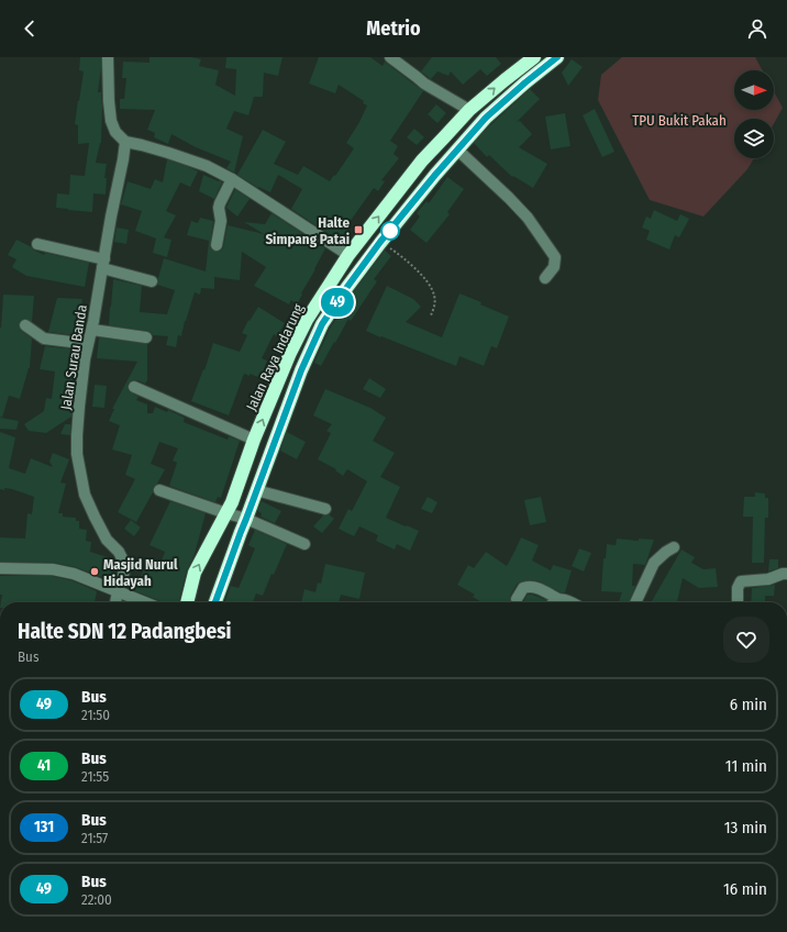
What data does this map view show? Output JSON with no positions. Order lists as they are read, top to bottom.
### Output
{
  "streets": {
    "highway": ["Jalan Raya Indarung"],
    "street": ["Jalan Surau Banda"]
  },
  "parks": ["TPU Bukit Pakah"],
  "places": {
    "transit": ["Halte Simpang Patai"],
    "other": ["Masjid Nurul Hidayah"]
  },
  "lines": ["bus line 49"],
  "north": "right",
  "page": {
    "header": "Metrio",
    "on_map": "49",
    "heading": ["Halte SDN 12 Padangbesi", "Bus"],
    "list": [
      {
        "mark": "49",
        "name": "Bus",
        "note": "21:50",
        "value": "6 min"
      },
      {
        "mark": "41",
        "name": "Bus",
        "note": "21:55",
        "value": "11 min"
      },
      {
        "mark": "131",
        "name": "Bus",
        "note": "21:57",
        "value": "13 min"
      },
      {
        "mark": "49",
        "name": "Bus",
        "note": "22:00",
        "value": "16 min"
      }
    ]
  }
}
